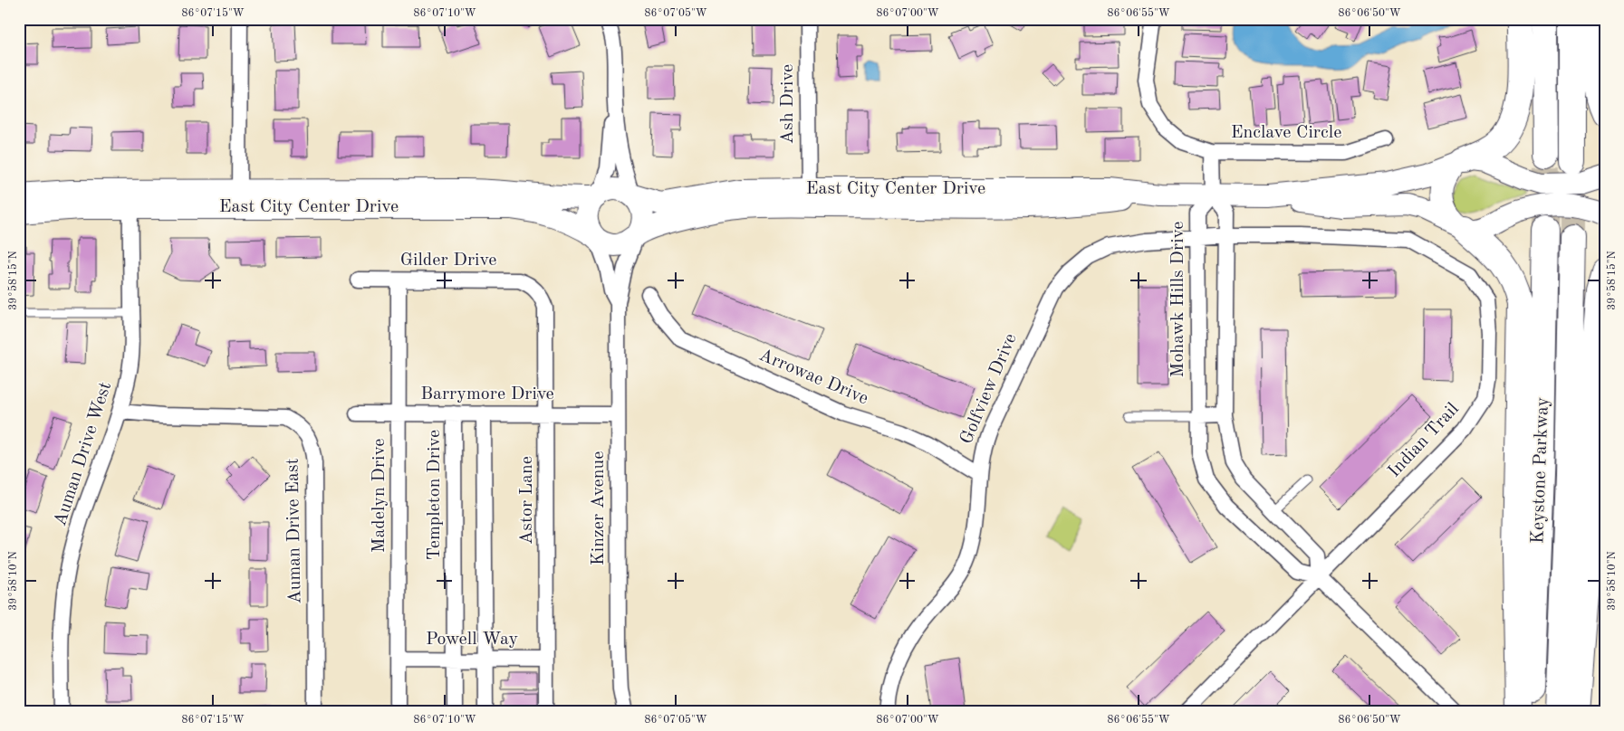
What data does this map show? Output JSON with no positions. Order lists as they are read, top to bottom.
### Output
{
  "streets": {
    "highway": ["Keystone Parkway"],
    "street": [
      "Ash Drive",
      "Enclave Circle",
      "East City Center Drive",
      "Gilder Drive",
      "Mohawk Hills Drive",
      "Arrowae Drive",
      "Golfview Drive",
      "Barrymore Drive",
      "Indian Trail",
      "Auman Drive West",
      "Templeton Drive",
      "Madelyn Drive",
      "Astor Lane",
      "Kinzer Avenue",
      "Auman Drive East",
      "Powell Way"
    ]
  },
  "crossings": [
    ["Ash Drive", "East City Center Drive"],
    ["East City Center Drive", "Mohawk Hills Drive"],
    ["East City Center Drive", "Auman Drive West"],
    ["East City Center Drive", "Kinzer Avenue"],
    ["Gilder Drive", "Madelyn Drive"],
    ["Gilder Drive", "Astor Lane"],
    ["Mohawk Hills Drive", "Golfview Drive"],
    ["Mohawk Hills Drive", "Indian Trail"],
    ["Arrowae Drive", "Golfview Drive"],
    ["Golfview Drive", "Indian Trail"],
    ["Barrymore Drive", "Templeton Drive"],
    ["Barrymore Drive", "Madelyn Drive"],
    ["Barrymore Drive", "Astor Lane"],
    ["Barrymore Drive", "Kinzer Avenue"],
    ["Auman Drive West", "Auman Drive East"],
    ["Templeton Drive", "Powell Way"],
    ["Madelyn Drive", "Powell Way"],
    ["Astor Lane", "Powell Way"]
  ],
  "coordinates": [
    "86°07'15\"W",
    "86°07'10\"W",
    "86°07'05\"W",
    "86°07'00\"W",
    "86°06'55\"W",
    "86°06'50\"W",
    "39°58'15\"N",
    "39°58'10\"N"
  ]
}
